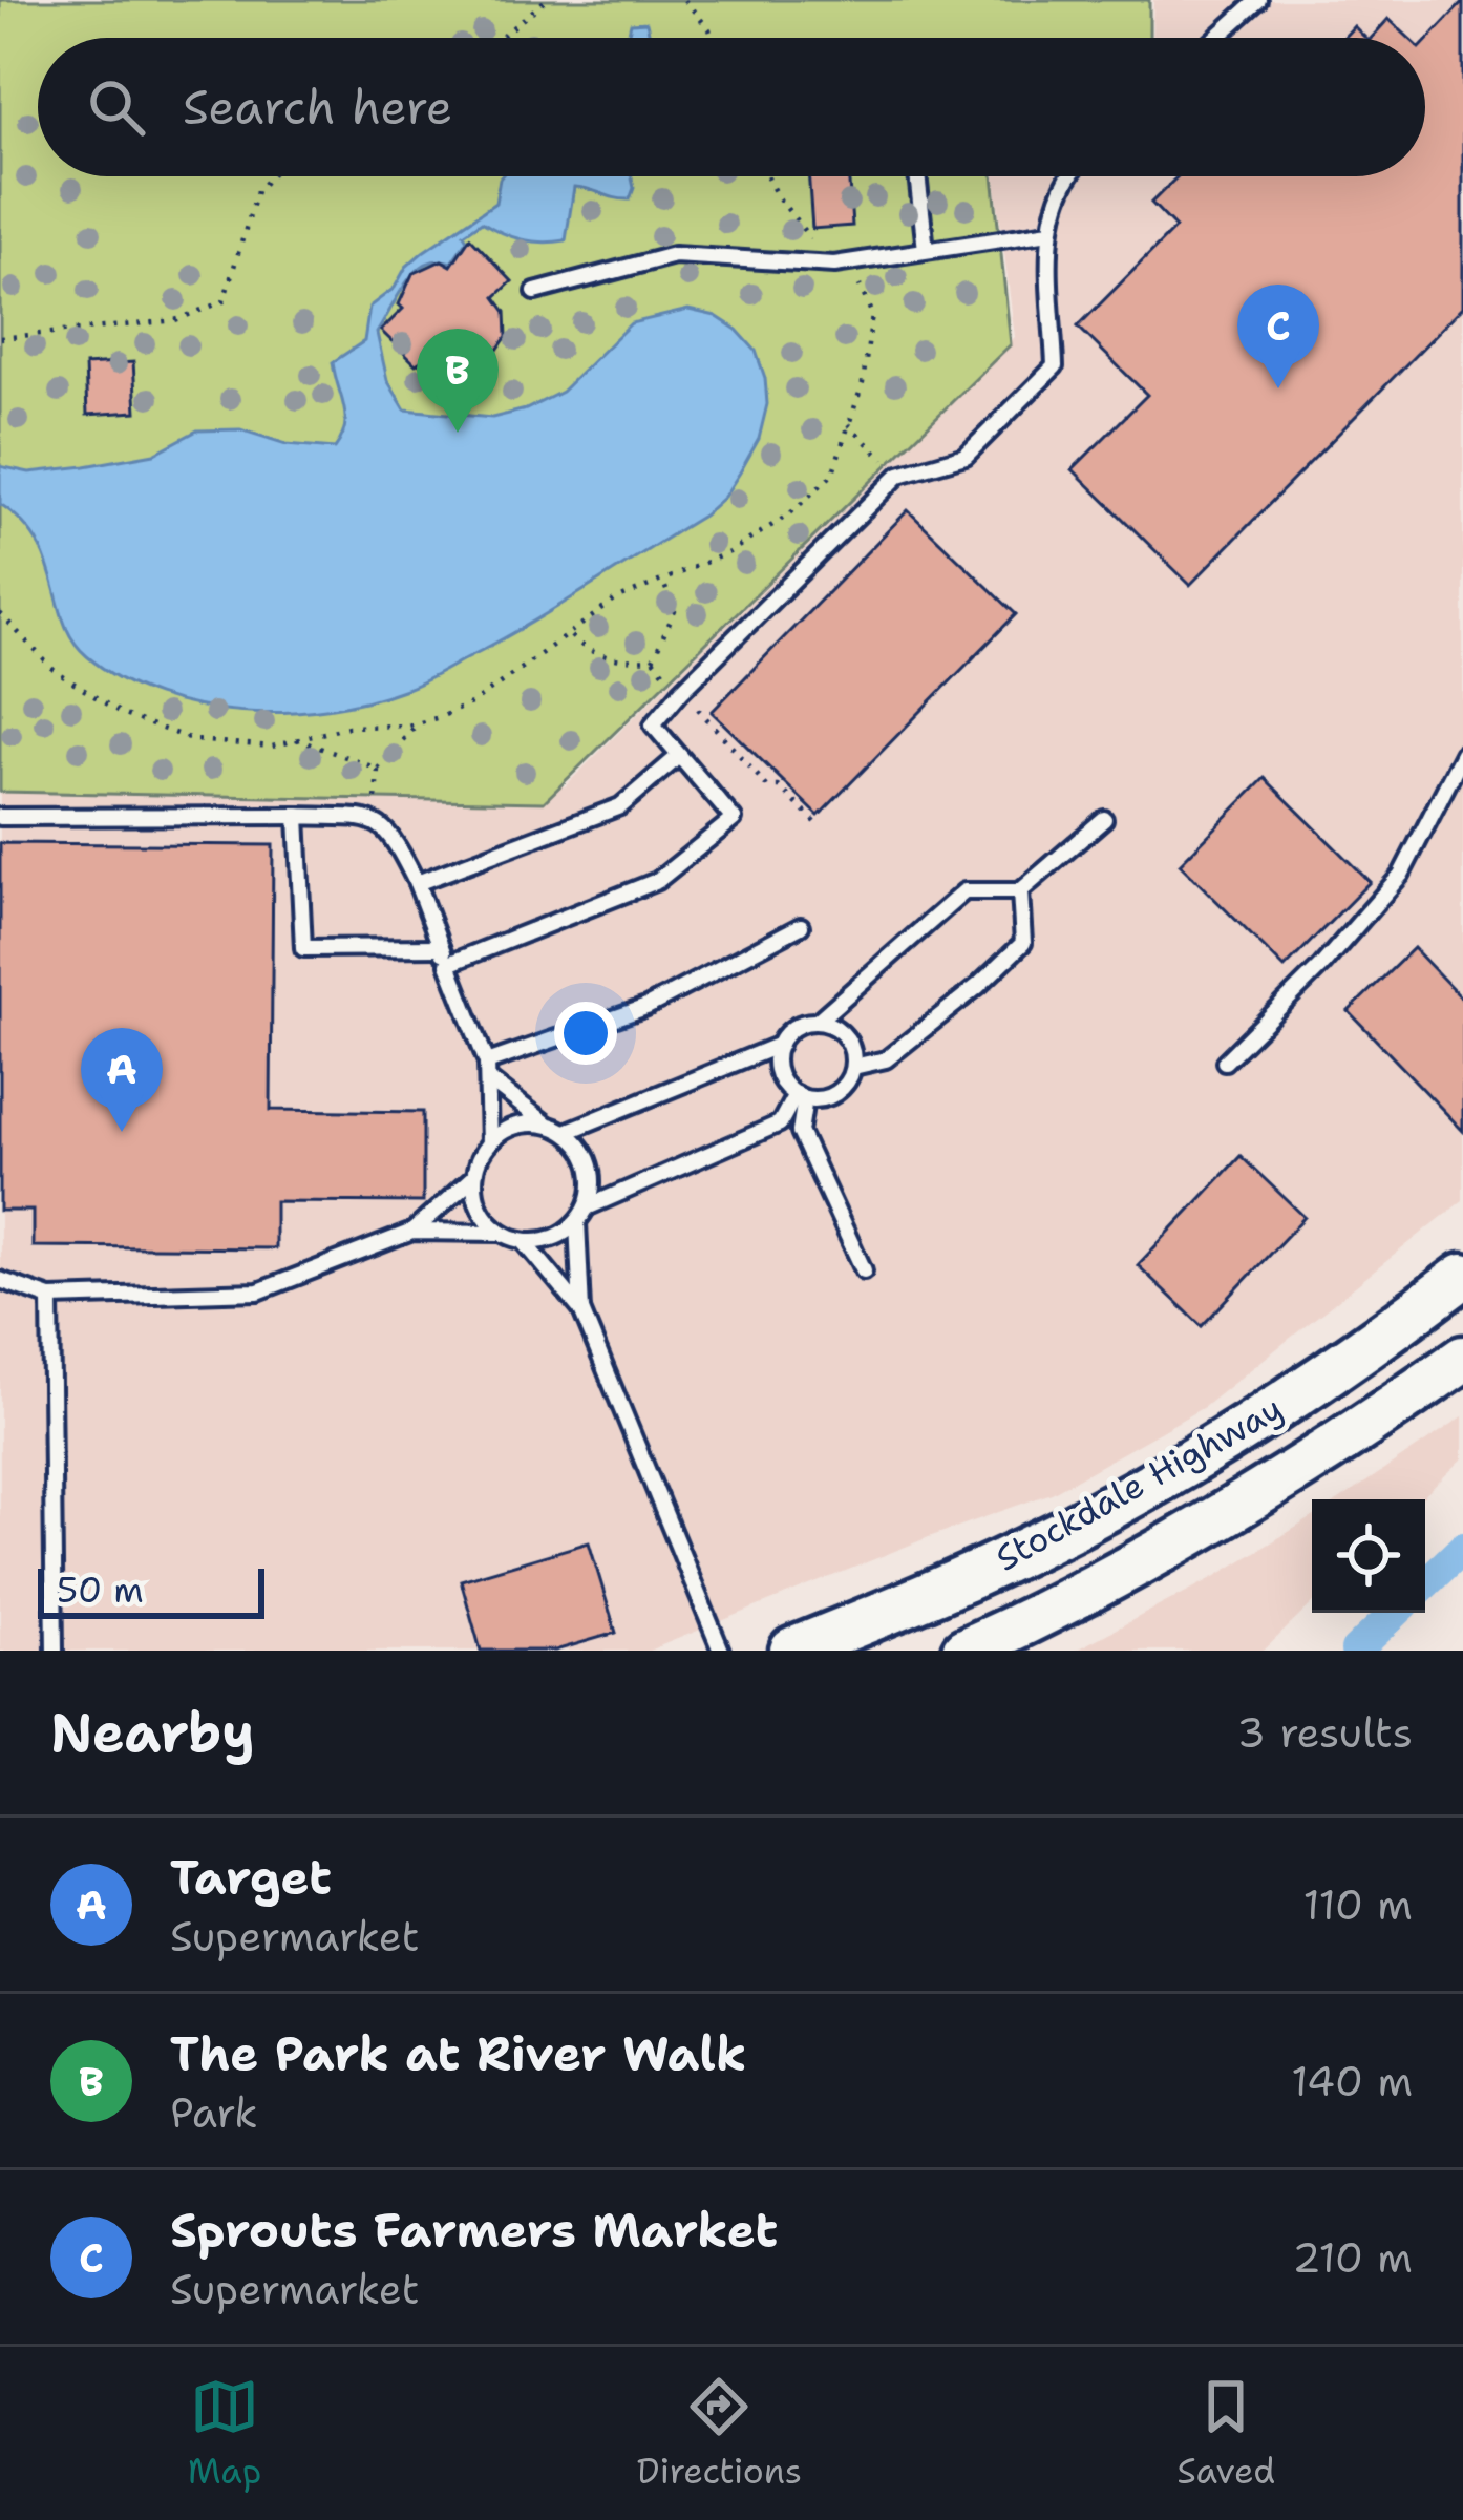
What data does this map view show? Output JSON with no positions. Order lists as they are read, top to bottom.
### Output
{
  "streets": {
    "main road": ["Stockdale Highway"]
  },
  "scale_bar": "50 m",
  "page": {
    "search": "Search here",
    "pins": ["C", "B", "A"],
    "scale": "50 m",
    "heading": ["Nearby", "3 results"],
    "list": [
      {
        "mark": "A",
        "name": "Target",
        "note": "Supermarket",
        "value": "110 m"
      },
      {
        "mark": "B",
        "name": "The Park at River Walk",
        "note": "Park",
        "value": "140 m"
      },
      {
        "mark": "C",
        "name": "Sprouts Farmers Market",
        "note": "Supermarket",
        "value": "210 m"
      }
    ],
    "nav": ["Map", "Directions", "Saved"]
  }
}
